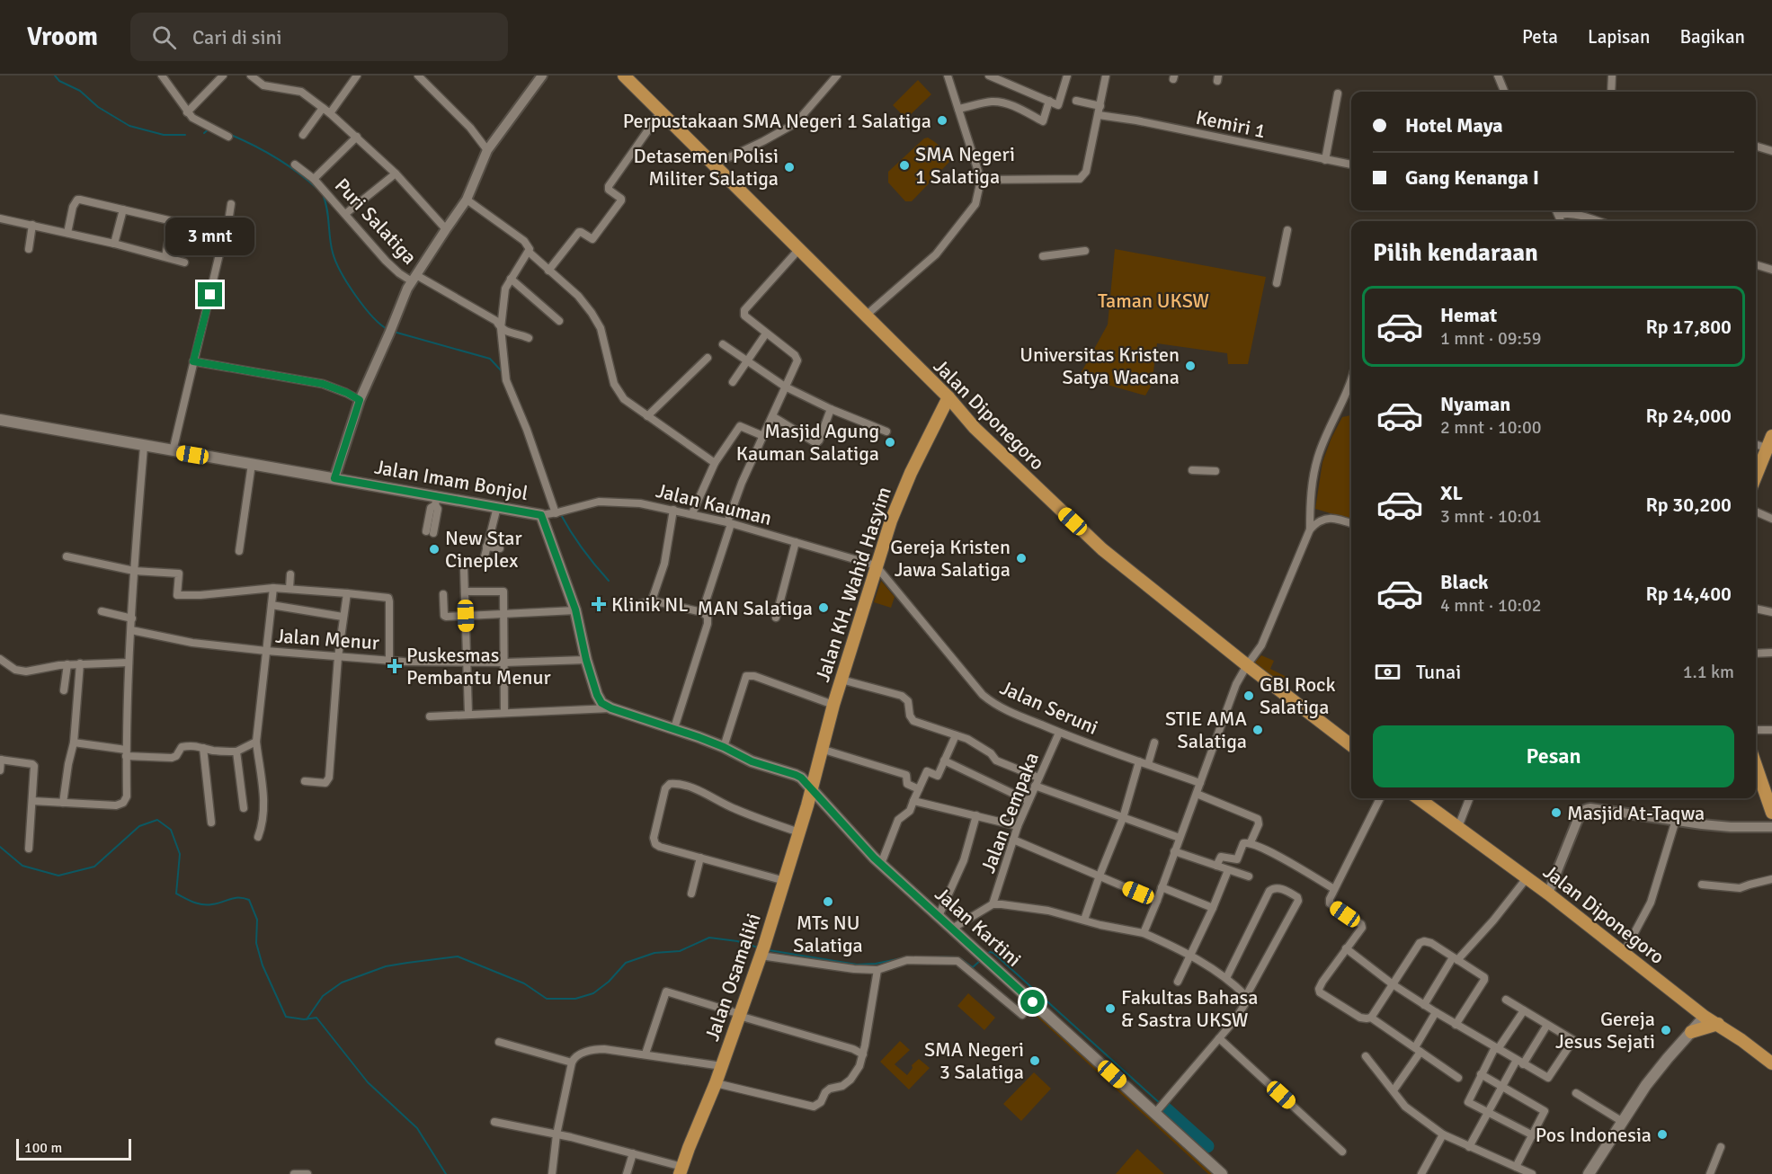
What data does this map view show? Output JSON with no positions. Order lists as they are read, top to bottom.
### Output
{
  "streets": {
    "main road": [
      "Jalan Diponegoro",
      "Jalan Imam Bonjol",
      "Jalan KH. Wahid Hasyim",
      "Jalan Kartini",
      "Jalan Osamaliki"
    ],
    "street": [
      "Kemiri 1",
      "Puri Salatiga",
      "Jalan Kauman",
      "Jalan Menur",
      "Jalan Seruni",
      "Jalan Cempaka"
    ]
  },
  "crossings": [
    ["Jalan Diponegoro", "Jalan KH. Wahid Hasyim"],
    ["Jalan Imam Bonjol", "Jalan Kauman"],
    ["Jalan Imam Bonjol", "Jalan Menur"],
    ["Jalan Kauman", "Jalan KH. Wahid Hasyim"],
    ["Jalan Kauman", "Jalan Seruni"],
    ["Jalan KH. Wahid Hasyim", "Jalan Seruni"],
    ["Jalan KH. Wahid Hasyim", "Jalan Kartini"],
    ["Jalan KH. Wahid Hasyim", "Jalan Osamaliki"],
    ["Jalan Seruni", "Jalan Cempaka"],
    ["Jalan Kartini", "Jalan Osamaliki"]
  ],
  "parks": ["Taman UKSW"],
  "places": {
    "other": [
      "Perpustakaan SMA Negeri 1 Salatiga",
      "SMA Negeri 1 Salatiga",
      "Detasemen Polisi Militer Salatiga",
      "Universitas Kristen Satya Wacana",
      "Masjid Agung Kauman Salatiga",
      "New Star Cineplex",
      "Gereja Kristen Jawa Salatiga",
      "MAN Salatiga",
      "GBI Rock Salatiga",
      "STIE AMA Salatiga",
      "Masjid At-Taqwa",
      "MTs NU Salatiga",
      "Fakultas Bahasa & Sastra UKSW",
      "Gereja Jesus Sejati",
      "SMA Negeri 3 Salatiga",
      "Pos Indonesia"
    ],
    "health": ["Klinik NL", "Puskesmas Pembantu Menur"]
  },
  "scale_bar": "100 m",
  "page": {
    "header": "Vroom",
    "search": "Cari di sini",
    "nav": ["Peta", "Lapisan", "Bagikan"],
    "banner": ["Hotel Maya", "Gang Kenanga I"],
    "bubble": "3 mnt",
    "heading": "Pilih kendaraan",
    "list": [
      {
        "name": "Hemat",
        "note": "1 mnt · 09:59",
        "value": "Rp 17,800"
      },
      {
        "name": "Nyaman",
        "note": "2 mnt · 10:00",
        "value": "Rp 24,000"
      },
      {
        "name": "XL",
        "note": "3 mnt · 10:01",
        "value": "Rp 30,200"
      },
      {
        "name": "Black",
        "note": "4 mnt · 10:02",
        "value": "Rp 14,400"
      }
    ],
    "pay": ["Tunai", "1.1 km"],
    "buttons": "Pesan",
    "scale": "100 m"
  }
}
